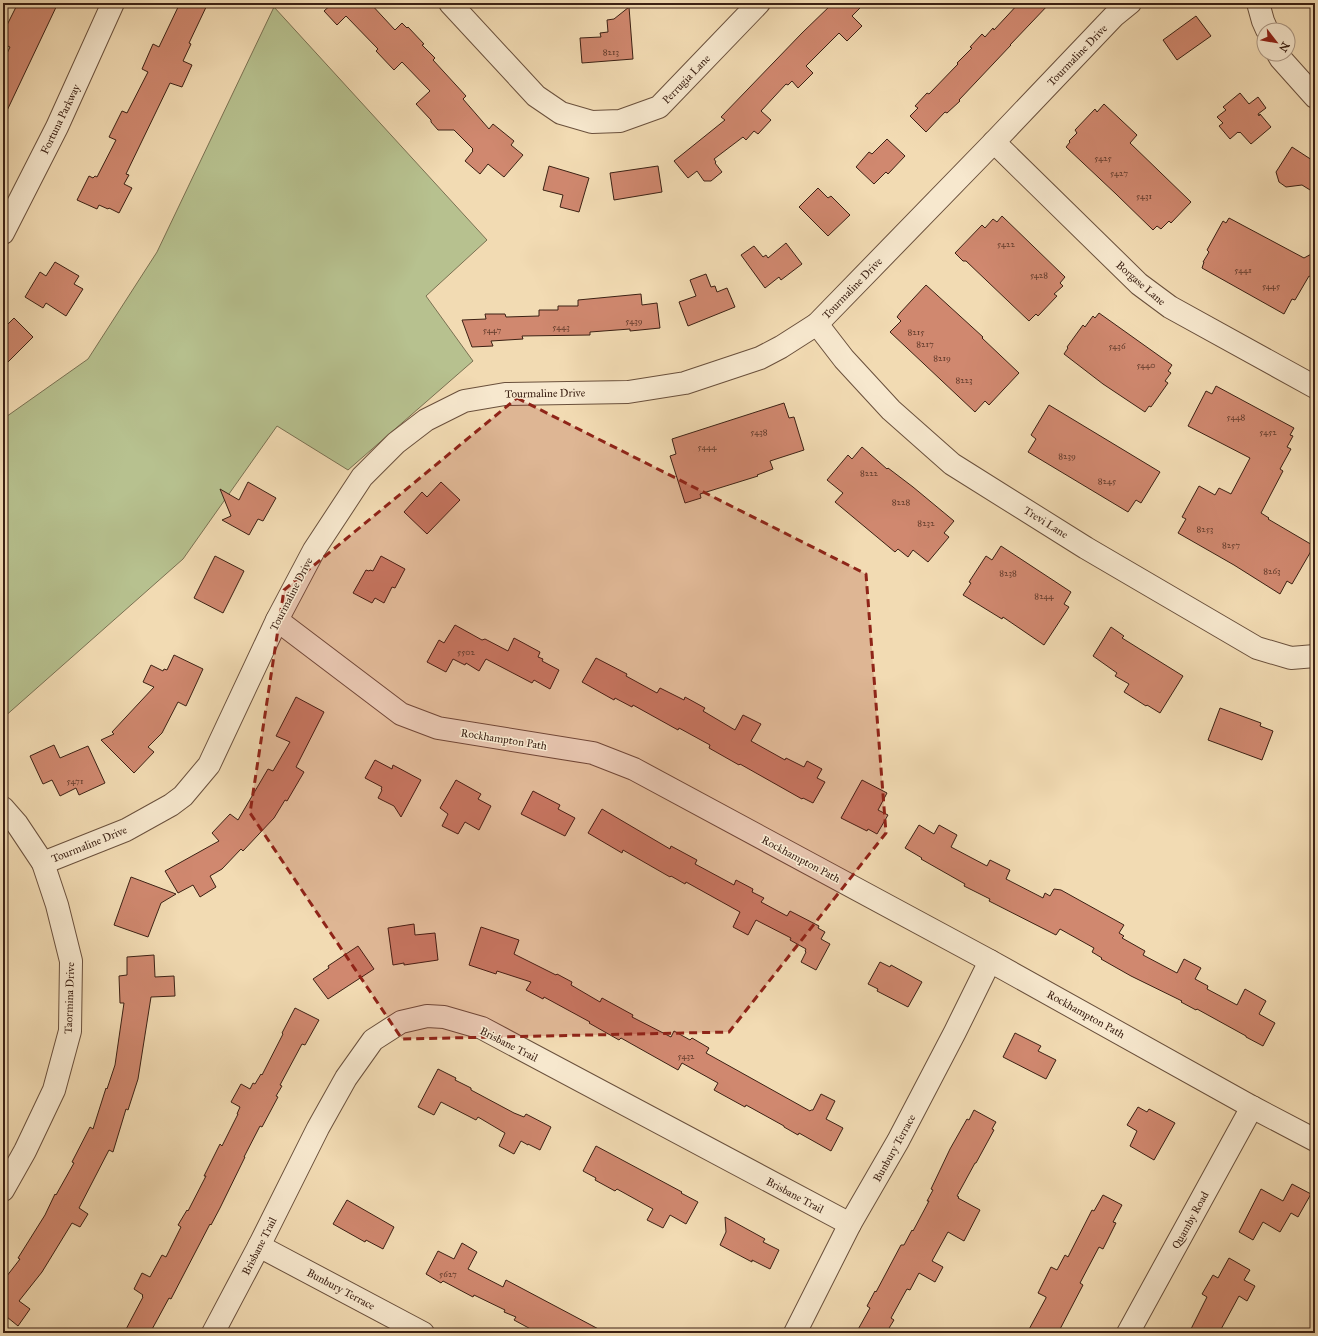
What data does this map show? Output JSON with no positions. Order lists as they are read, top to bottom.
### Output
{
  "streets": {
    "street": [
      "Tourmaline Drive",
      "Perrugia Lane",
      "Fortuna Parkway",
      "Borgase Lane",
      "Trevi Lane",
      "Rockhampton Path",
      "Taormina Drive",
      "Brisbane Trail",
      "Bunbury Terrace",
      "Quamby Road"
    ]
  },
  "crossings": [
    ["Tourmaline Drive", "Borgase Lane"],
    ["Tourmaline Drive", "Trevi Lane"],
    ["Tourmaline Drive", "Rockhampton Path"],
    ["Tourmaline Drive", "Taormina Drive"],
    ["Rockhampton Path", "Bunbury Terrace"],
    ["Rockhampton Path", "Quamby Road"],
    ["Brisbane Trail", "Bunbury Terrace"]
  ],
  "house_numbers": [
    "8213",
    "5425",
    "5427",
    "5431",
    "5422",
    "5441",
    "5428",
    "5445",
    "5439",
    "5443",
    "5447",
    "8215",
    "8217",
    "5436",
    "8219",
    "5440",
    "8223",
    "5448",
    "5438",
    "5452",
    "5444",
    "8239",
    "8222",
    "8245",
    "8228",
    "8232",
    "8253",
    "8257",
    "8263",
    "8238",
    "8244",
    "5502",
    "5471",
    "5432",
    "5627"
  ],
  "north": "bottom right"
}
